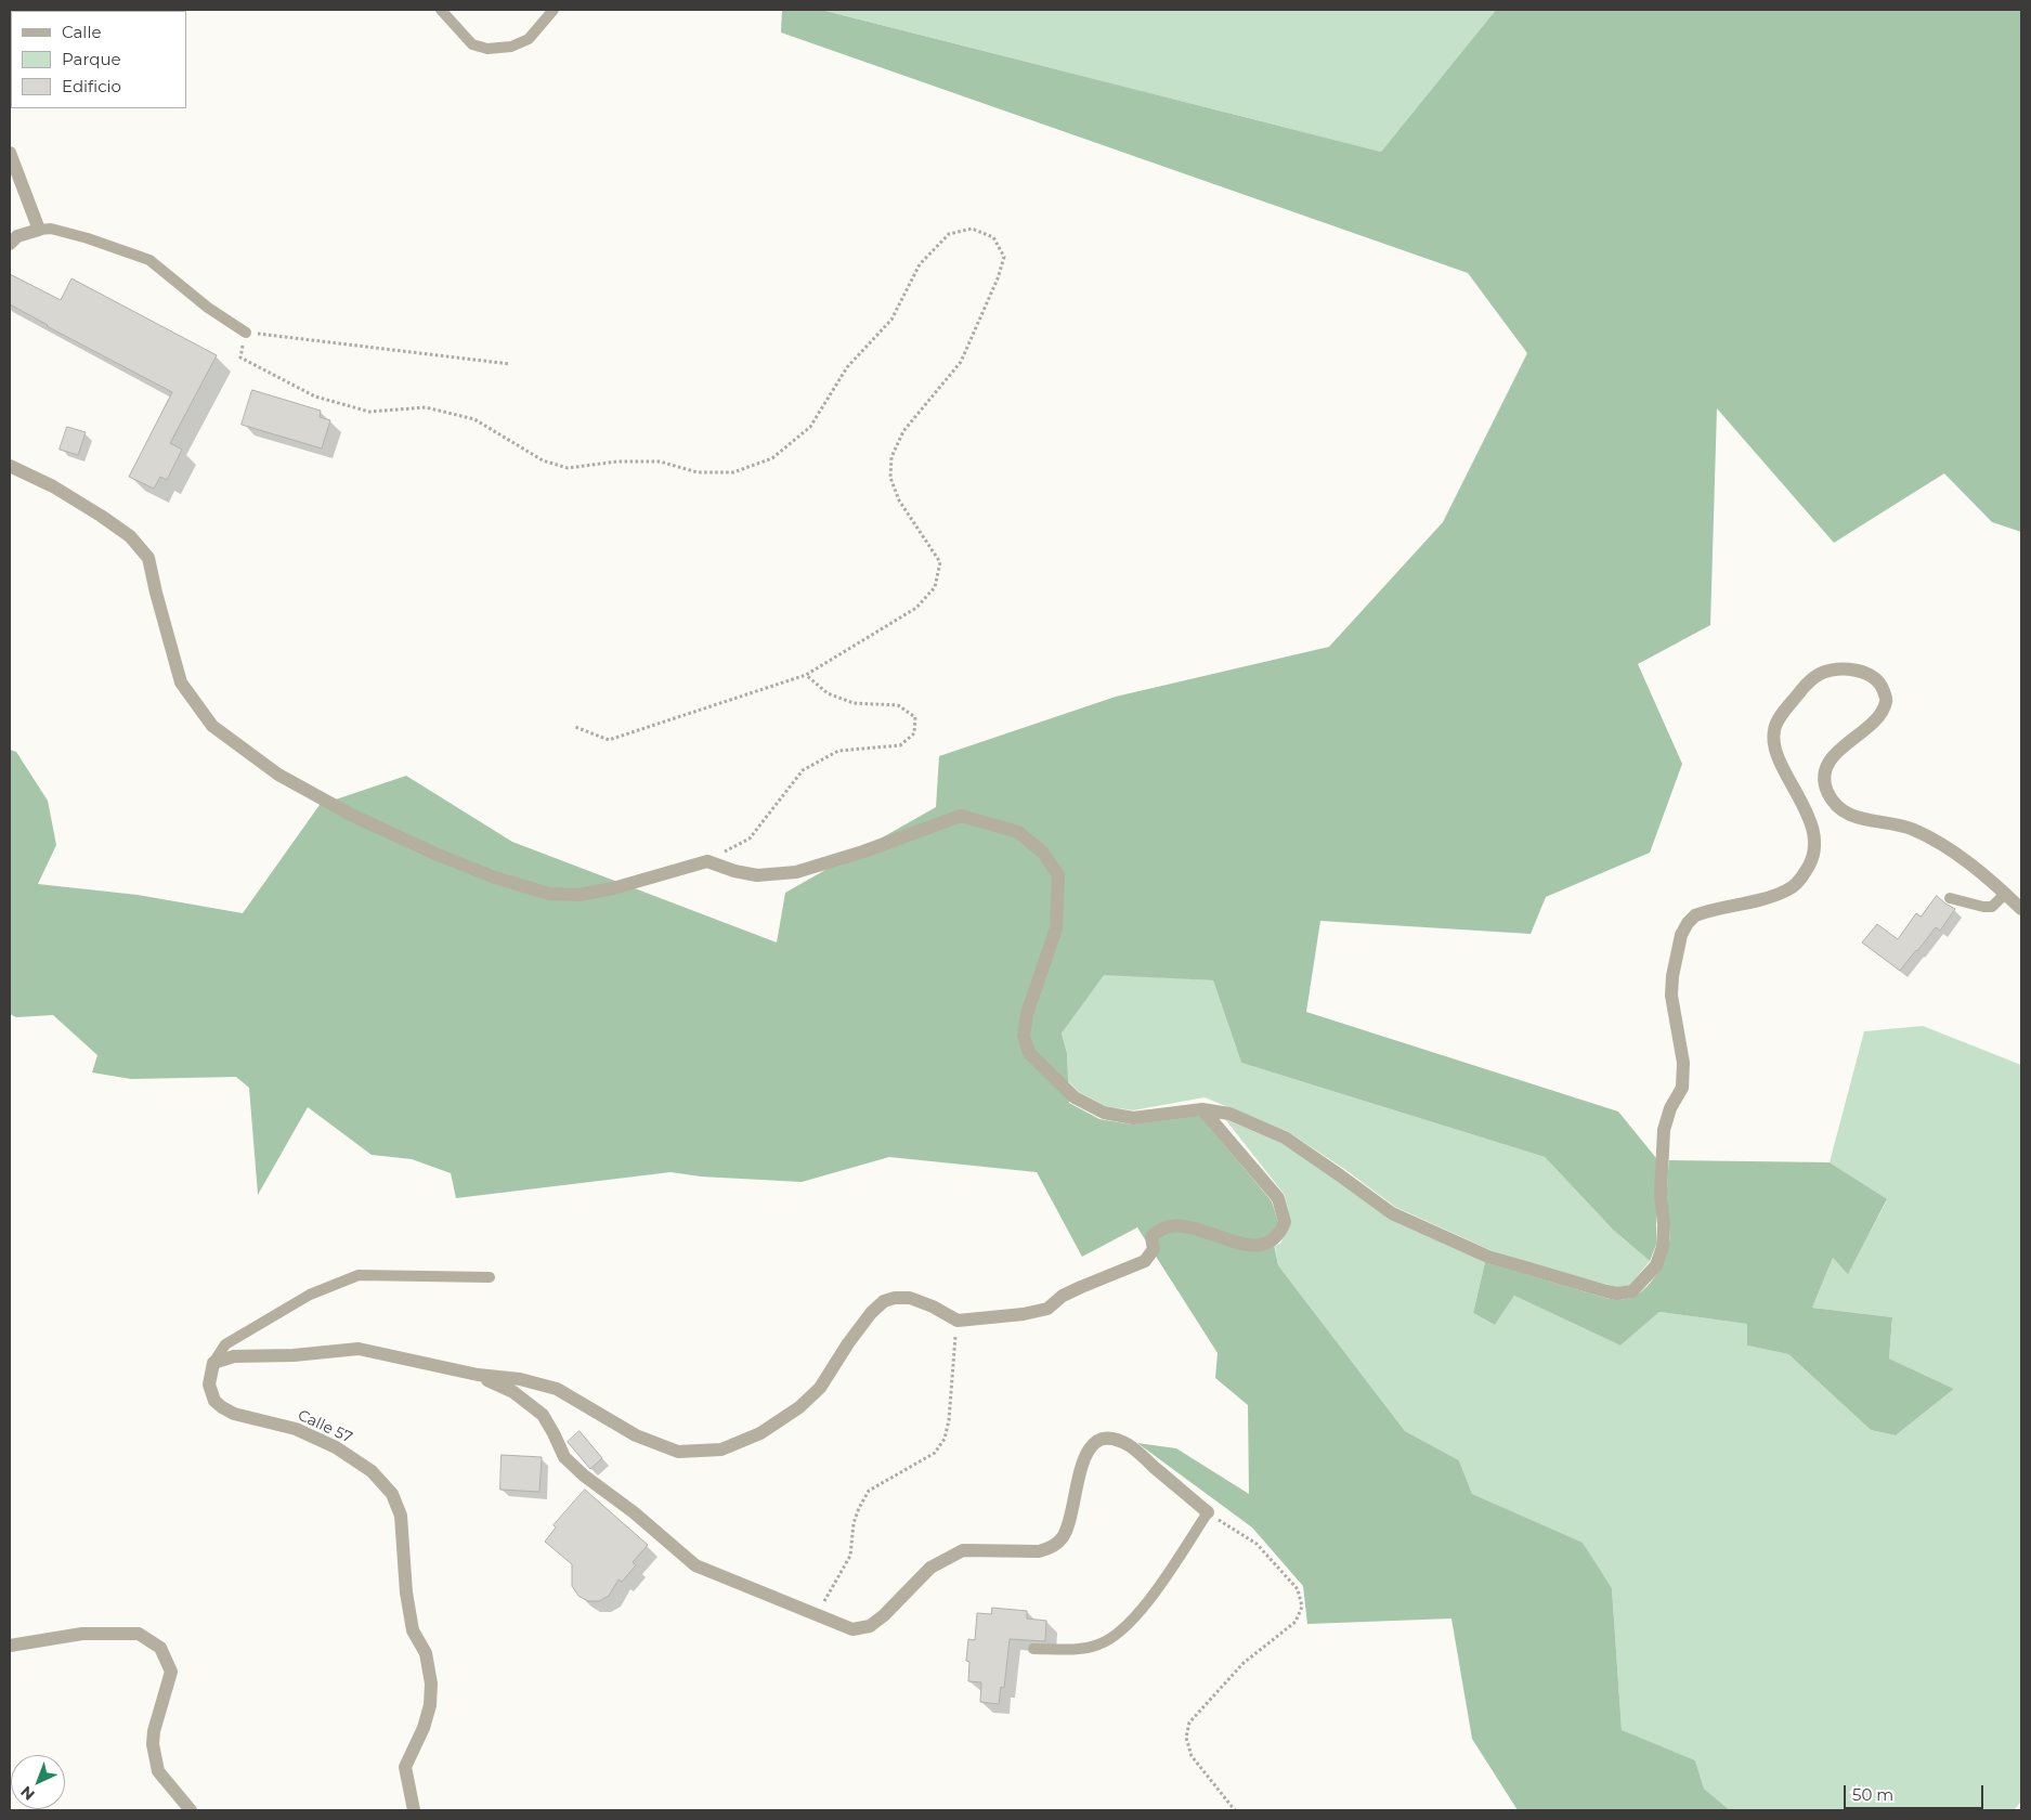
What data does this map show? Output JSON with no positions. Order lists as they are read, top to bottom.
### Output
{
  "streets": {
    "street": ["Calle 57"]
  },
  "legend": ["Calle", "Parque", "Edificio"],
  "scale_bar": "50 m",
  "north": "bottom left"
}
